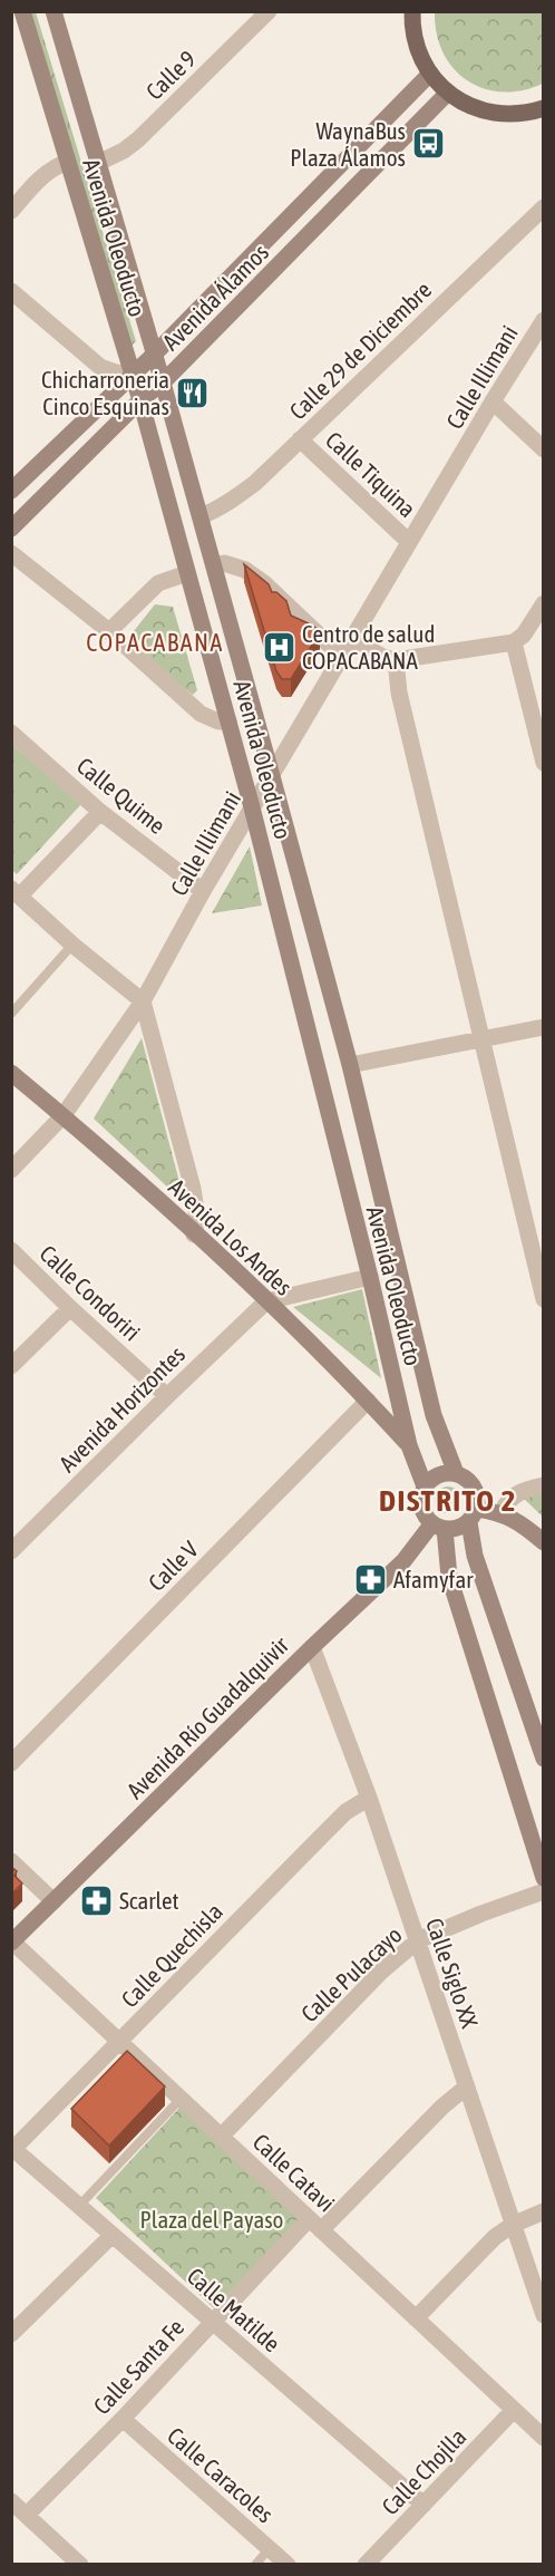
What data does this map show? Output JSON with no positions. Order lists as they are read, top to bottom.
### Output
{
  "streets": {
    "street": [
      "Calle 9",
      "Avenida Oleoducto",
      "Avenida Álamos",
      "Calle 29 de Diciembre",
      "Calle Illimani",
      "Calle Tiquina",
      "Calle Quime",
      "Avenida Los Andes",
      "Calle Condoriri",
      "Avenida Horizontes",
      "Calle V",
      "Avenida Río Guadalquivir",
      "Calle Quechisla",
      "Calle Siglo XX",
      "Calle Pulacayo",
      "Calle Catavi",
      "Calle Matilde",
      "Calle Santa Fe",
      "Calle Chojlla",
      "Calle Caracoles"
    ]
  },
  "crossings": [
    ["Calle 9", "Avenida Oleoducto"],
    ["Avenida Oleoducto", "Avenida Álamos"],
    ["Avenida Oleoducto", "Calle 29 de Diciembre"],
    ["Avenida Oleoducto", "Calle Illimani"],
    ["Avenida Oleoducto", "Avenida Los Andes"],
    ["Avenida Oleoducto", "Avenida Río Guadalquivir"],
    ["Calle 29 de Diciembre", "Calle Tiquina"],
    ["Calle Illimani", "Calle Tiquina"],
    ["Calle Illimani", "Calle Quime"],
    ["Calle Illimani", "Avenida Los Andes"],
    ["Avenida Los Andes", "Avenida Horizontes"],
    ["Avenida Los Andes", "Calle V"],
    ["Calle Condoriri", "Avenida Horizontes"],
    ["Avenida Río Guadalquivir", "Calle Siglo XX"],
    ["Avenida Río Guadalquivir", "Calle Catavi"],
    ["Calle Quechisla", "Calle Siglo XX"],
    ["Calle Quechisla", "Calle Catavi"],
    ["Calle Quechisla", "Calle Matilde"],
    ["Calle Siglo XX", "Calle Pulacayo"],
    ["Calle Siglo XX", "Calle Santa Fe"],
    ["Calle Pulacayo", "Calle Catavi"],
    ["Calle Catavi", "Calle Santa Fe"],
    ["Calle Catavi", "Calle Chojlla"],
    ["Calle Matilde", "Calle Santa Fe"],
    ["Calle Matilde", "Calle Chojlla"],
    ["Calle Santa Fe", "Calle Caracoles"]
  ],
  "districts": ["COPACABANA", "DISTRITO 2"],
  "parks": ["Plaza del Payaso"],
  "places": {
    "bus stop": ["WaynaBus Plaza Álamos"],
    "restaurant": ["Chicharroneria Cinco Esquinas"],
    "hospital": ["Centro de salud COPACABANA"],
    "pharmacy": ["Afamyfar", "Scarlet"]
  }
}
